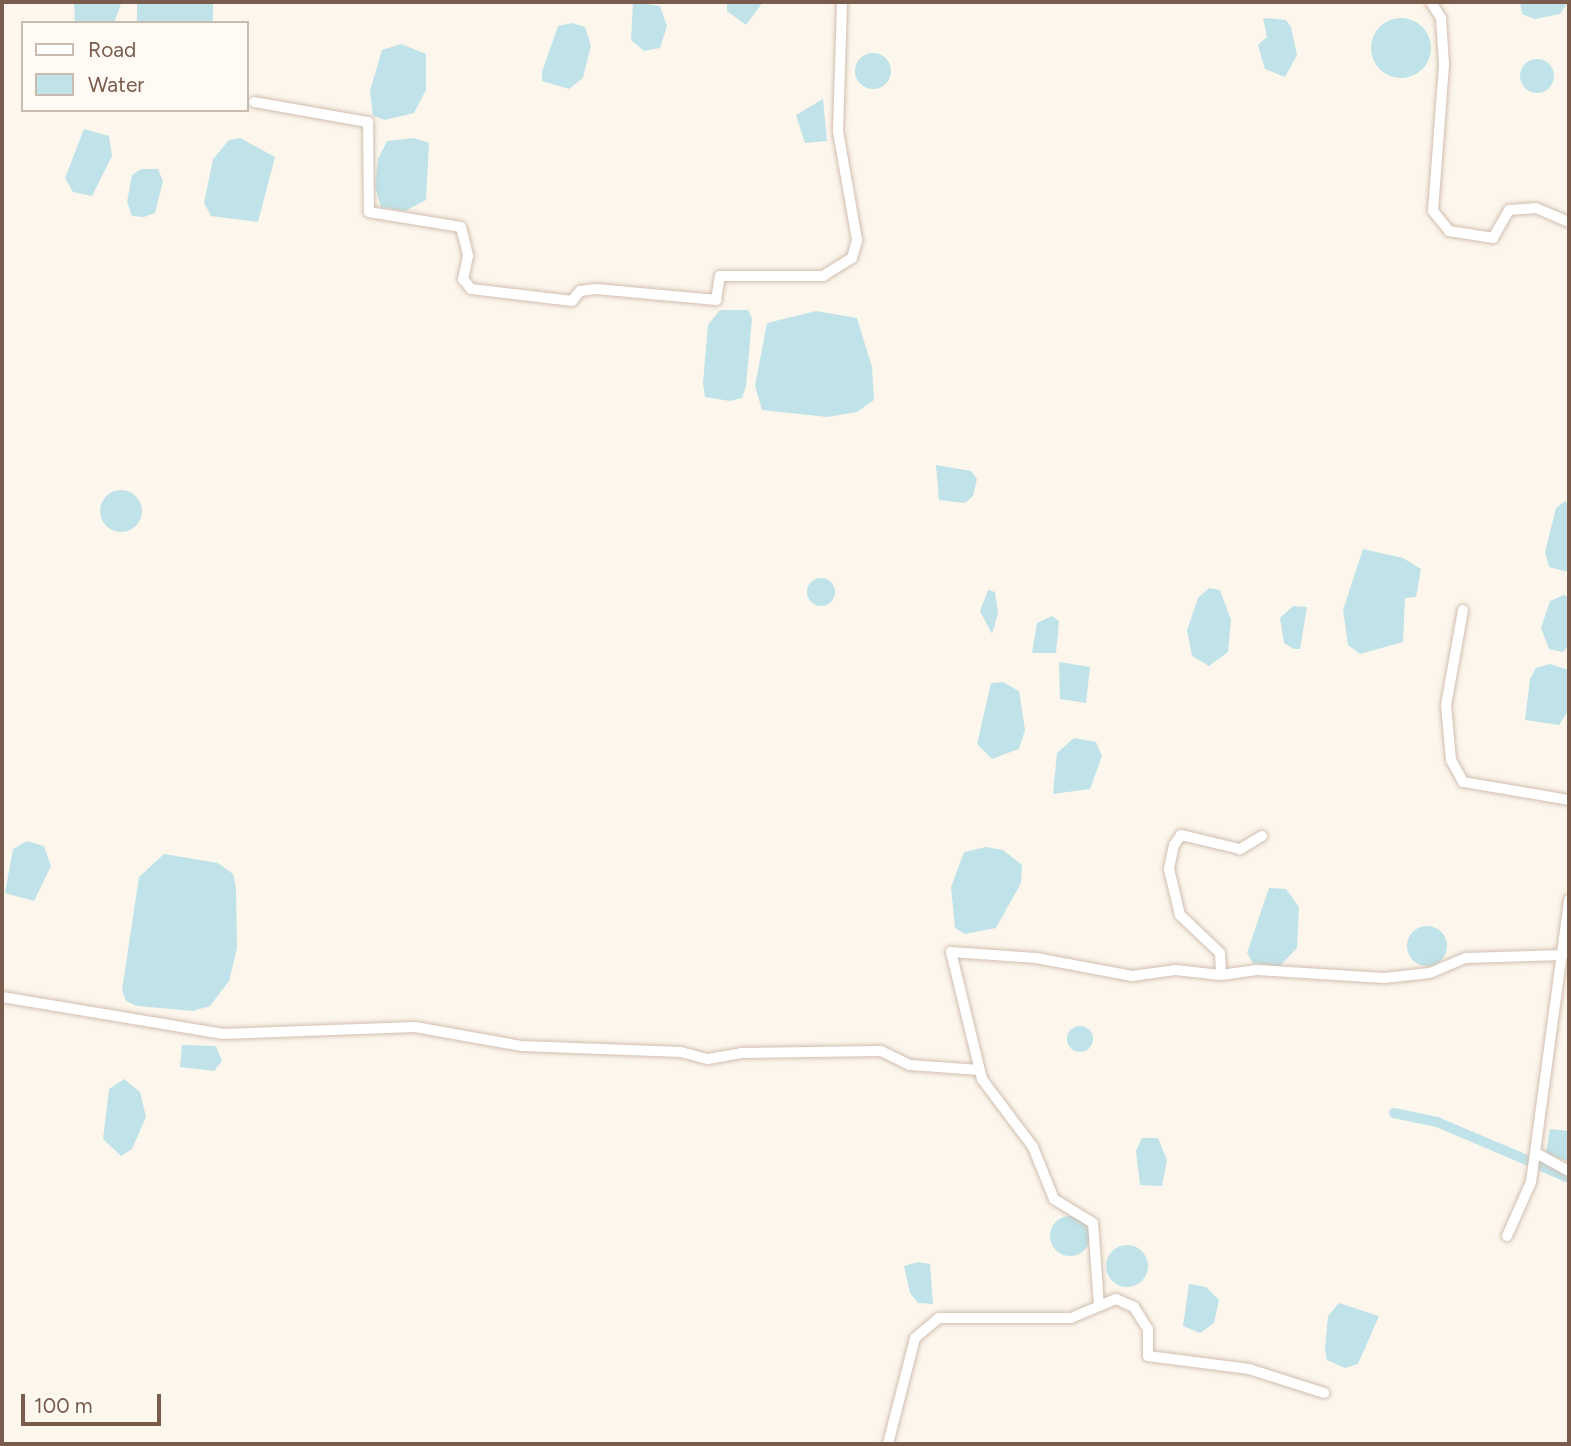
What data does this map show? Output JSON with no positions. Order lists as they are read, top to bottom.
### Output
{
  "legend": ["Road", "Water"],
  "scale_bar": "100 m"
}
